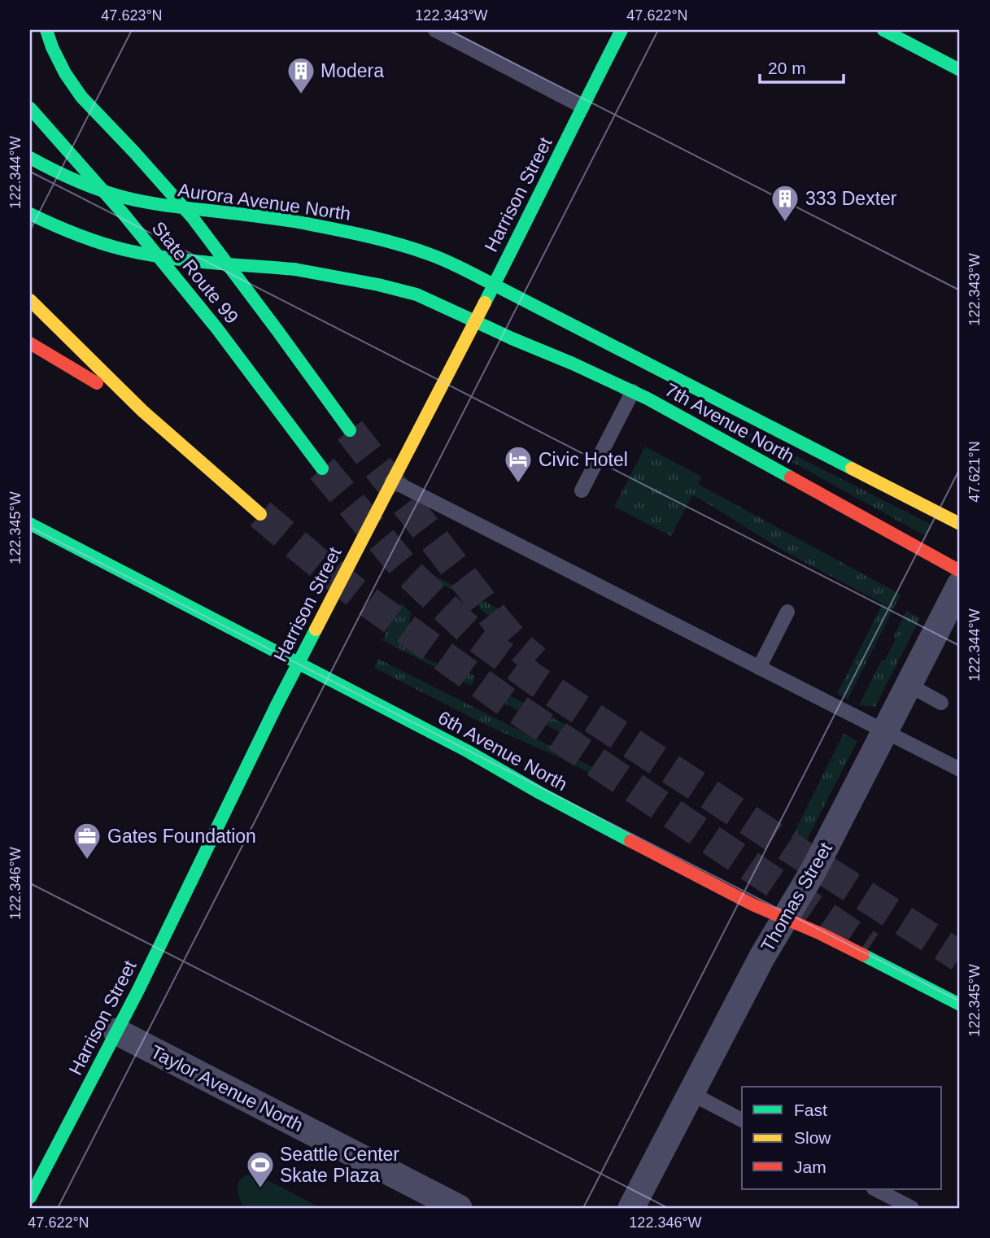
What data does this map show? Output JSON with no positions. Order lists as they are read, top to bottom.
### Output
{
  "streets": {
    "main road": [
      "Harrison Street",
      "Aurora Avenue North",
      "State Route 99",
      "7th Avenue North",
      "6th Avenue North"
    ],
    "street": ["Thomas Street", "Taylor Avenue North"]
  },
  "crossings": [
    ["Harrison Street", "Aurora Avenue North"],
    ["Harrison Street", "7th Avenue North"],
    ["Harrison Street", "6th Avenue North"],
    ["Harrison Street", "Taylor Avenue North"],
    ["Aurora Avenue North", "7th Avenue North"],
    ["6th Avenue North", "Thomas Street"]
  ],
  "places": {
    "building": ["Modera", "333 Dexter"],
    "hotel": ["Civic Hotel"],
    "office": ["Gates Foundation"],
    "sports": ["Seattle Center Skate Plaza"]
  },
  "legend": ["Fast", "Slow", "Jam"],
  "scale_bar": "20 m",
  "coordinates": [
    "47.623°N",
    "122.343°W",
    "47.622°N",
    "122.344°W",
    "47.621°N",
    "122.345°W",
    "122.346°W"
  ]
}
